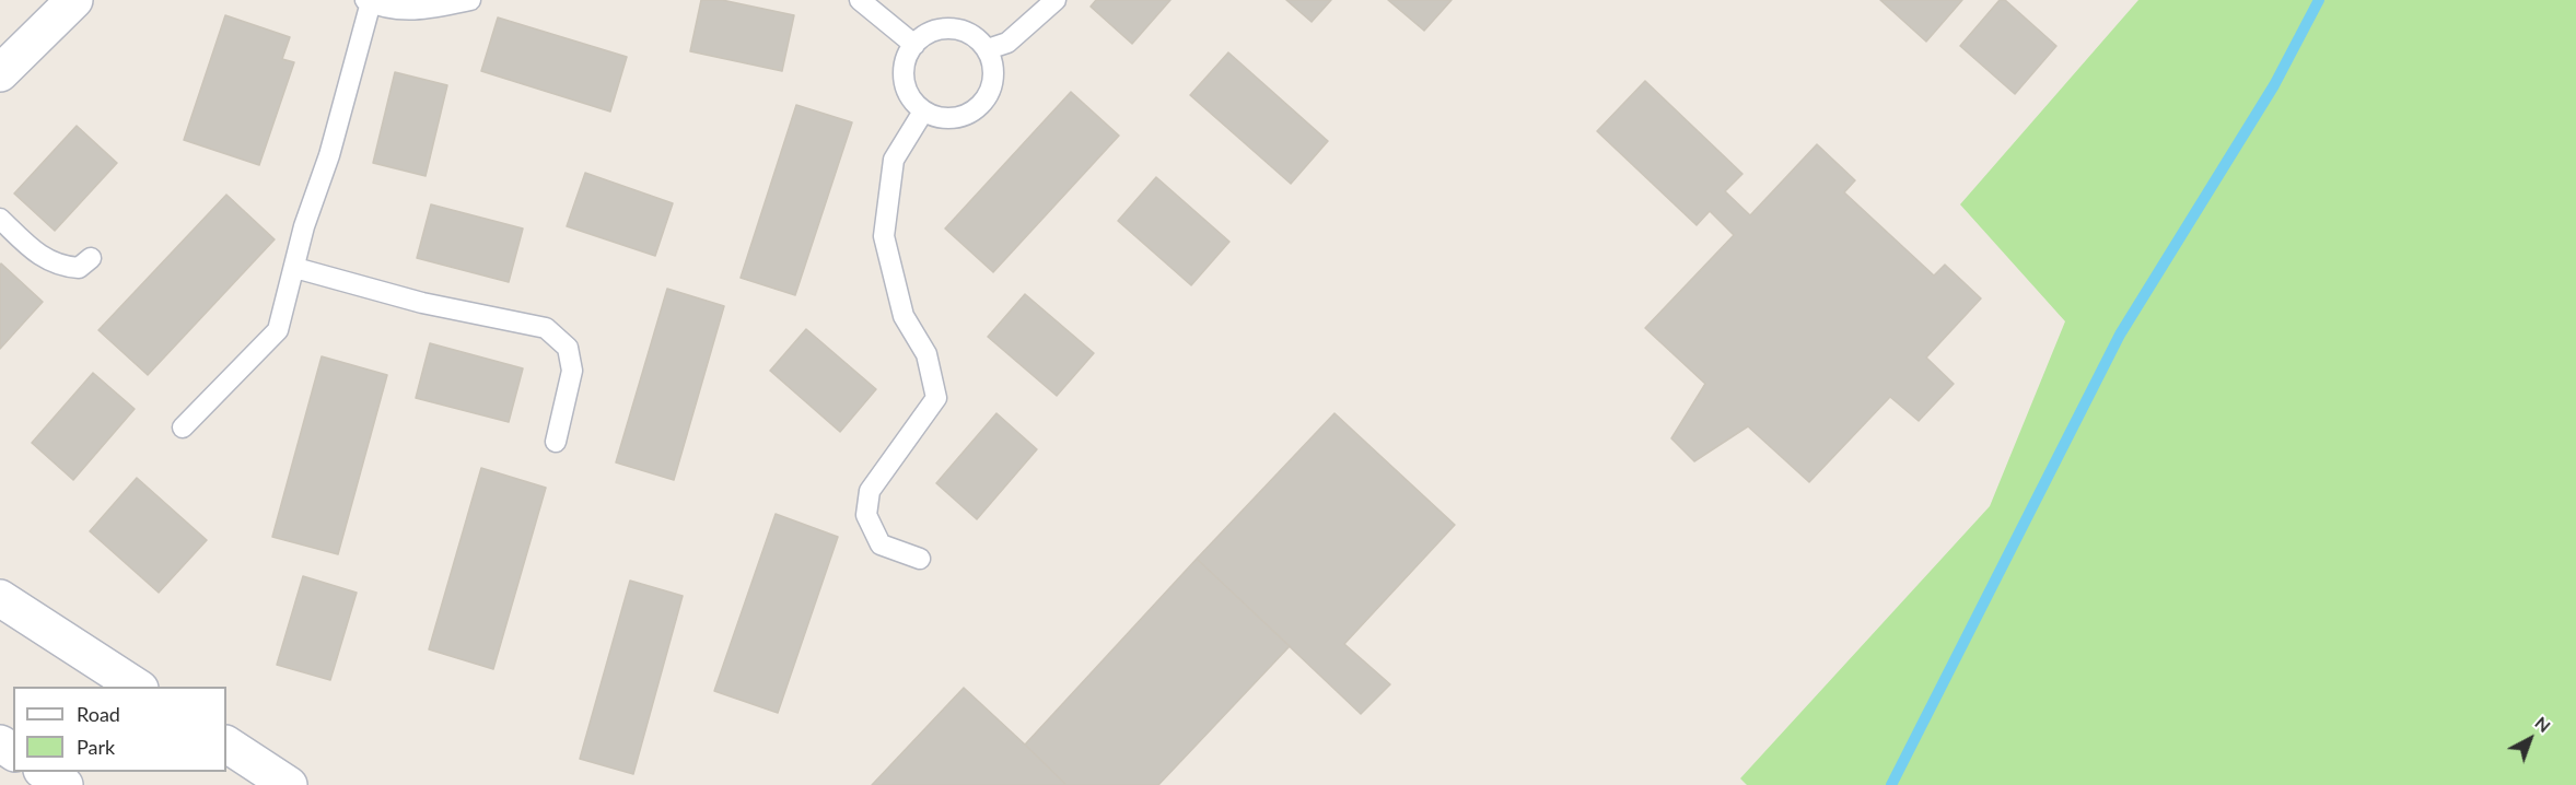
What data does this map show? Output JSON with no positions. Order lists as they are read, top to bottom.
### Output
{
  "legend": ["Road", "Park"],
  "north": "top right"
}
